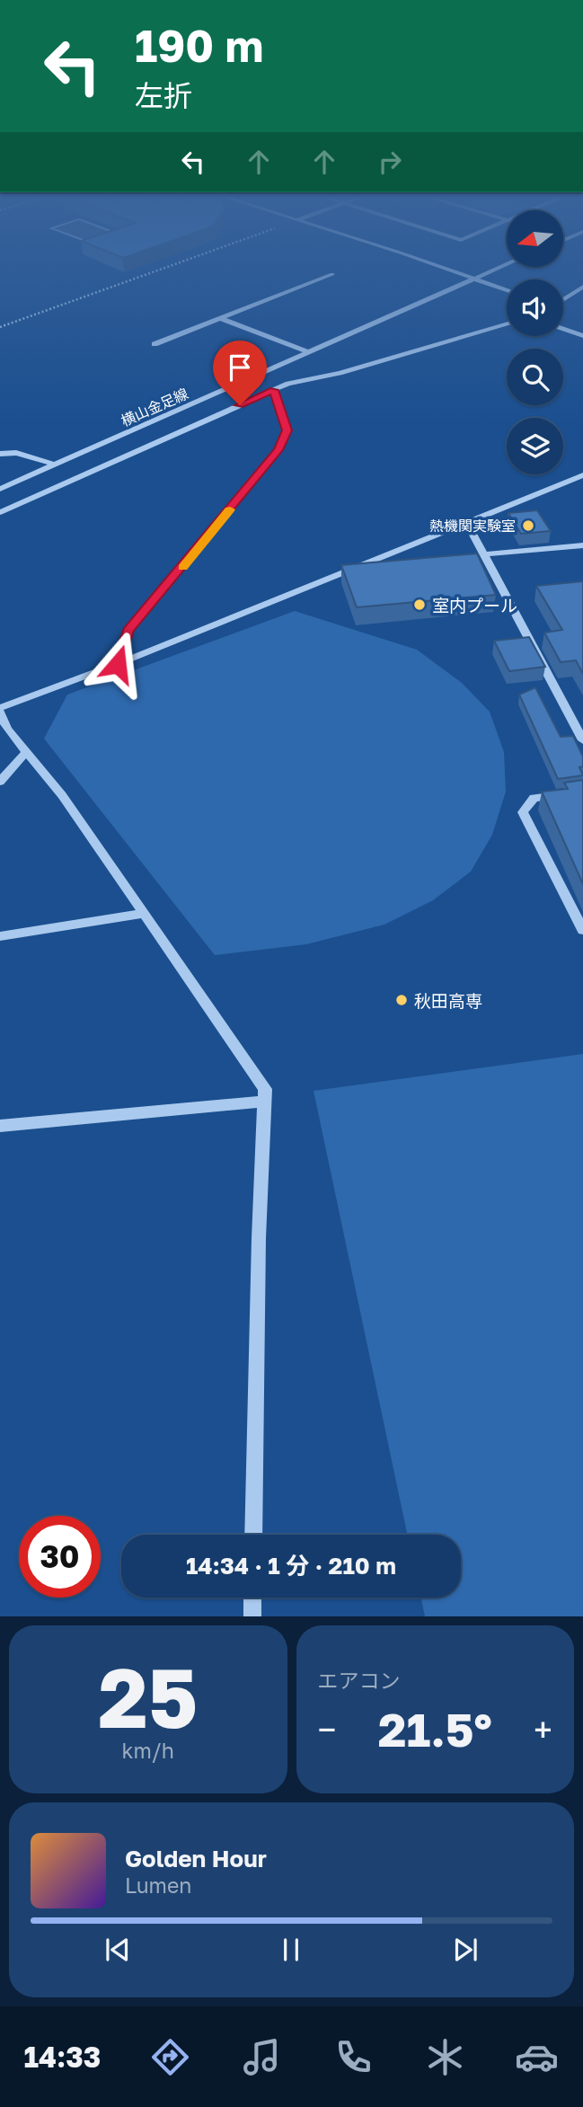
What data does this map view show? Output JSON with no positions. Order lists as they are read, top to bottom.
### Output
{
  "streets": {
    "street": ["横山金足線"]
  },
  "places": ["熱機関実験室", "室内プール", "秋田高専"],
  "north": "left",
  "page": {
    "turn": ["190 m", "左折"],
    "limit": "30",
    "trip": "14:34 · 1 分 · 210 m",
    "tile": [
      ["25", "km/h"],
      "エアコン"
    ],
    "heat": ["−", "21.5°", "+"],
    "song": ["Golden Hour", "Lumen"],
    "tabs": "14:33"
  }
}
